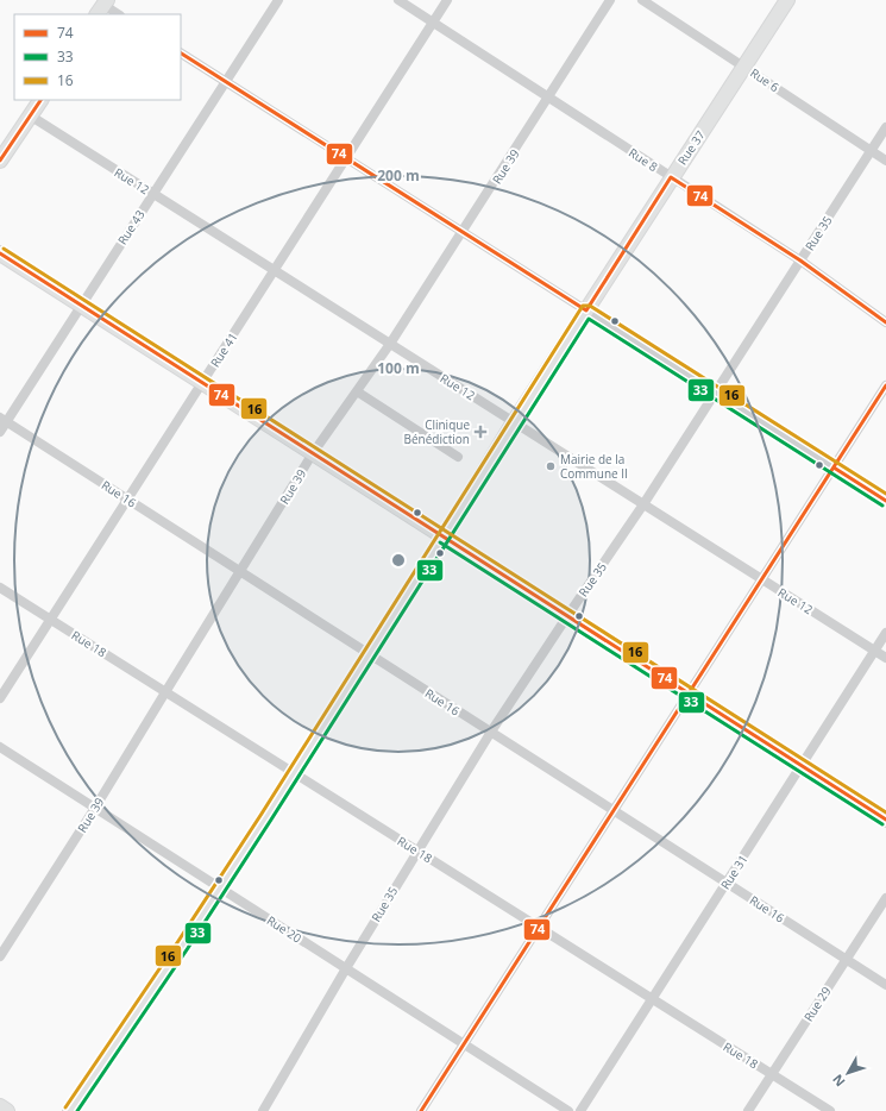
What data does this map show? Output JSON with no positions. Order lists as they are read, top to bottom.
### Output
{
  "streets": {
    "street": [
      "Rue 6",
      "Rue 37",
      "Rue 8",
      "Rue 39",
      "Rue 12",
      "Rue 43",
      "Rue 35",
      "Rue 41",
      "Rue 16",
      "Rue 18",
      "Rue 31",
      "Rue 20",
      "Rue 29"
    ]
  },
  "crossings": [
    ["Rue 6", "Rue 37"],
    ["Rue 6", "Rue 35"],
    ["Rue 37", "Rue 8"],
    ["Rue 37", "Rue 12"],
    ["Rue 37", "Rue 16"],
    ["Rue 37", "Rue 18"],
    ["Rue 37", "Rue 20"],
    ["Rue 8", "Rue 39"],
    ["Rue 8", "Rue 35"],
    ["Rue 8", "Rue 41"],
    ["Rue 39", "Rue 12"],
    ["Rue 39", "Rue 16"],
    ["Rue 39", "Rue 18"],
    ["Rue 39", "Rue 20"],
    ["Rue 12", "Rue 43"],
    ["Rue 12", "Rue 35"],
    ["Rue 12", "Rue 41"],
    ["Rue 12", "Rue 31"],
    ["Rue 43", "Rue 16"],
    ["Rue 35", "Rue 16"],
    ["Rue 35", "Rue 18"],
    ["Rue 35", "Rue 20"],
    ["Rue 41", "Rue 16"],
    ["Rue 41", "Rue 18"],
    ["Rue 16", "Rue 31"],
    ["Rue 16", "Rue 29"],
    ["Rue 18", "Rue 31"],
    ["Rue 18", "Rue 29"]
  ],
  "places": {
    "health": ["Clinique Bénédiction"],
    "other": ["Mairie de la Commune II"]
  },
  "lines": ["transit line 74", "transit line 16", "transit line 33"],
  "legend": ["74", "33", "16"],
  "north": "bottom left",
  "rings": ["200 m", "100 m"]
}
